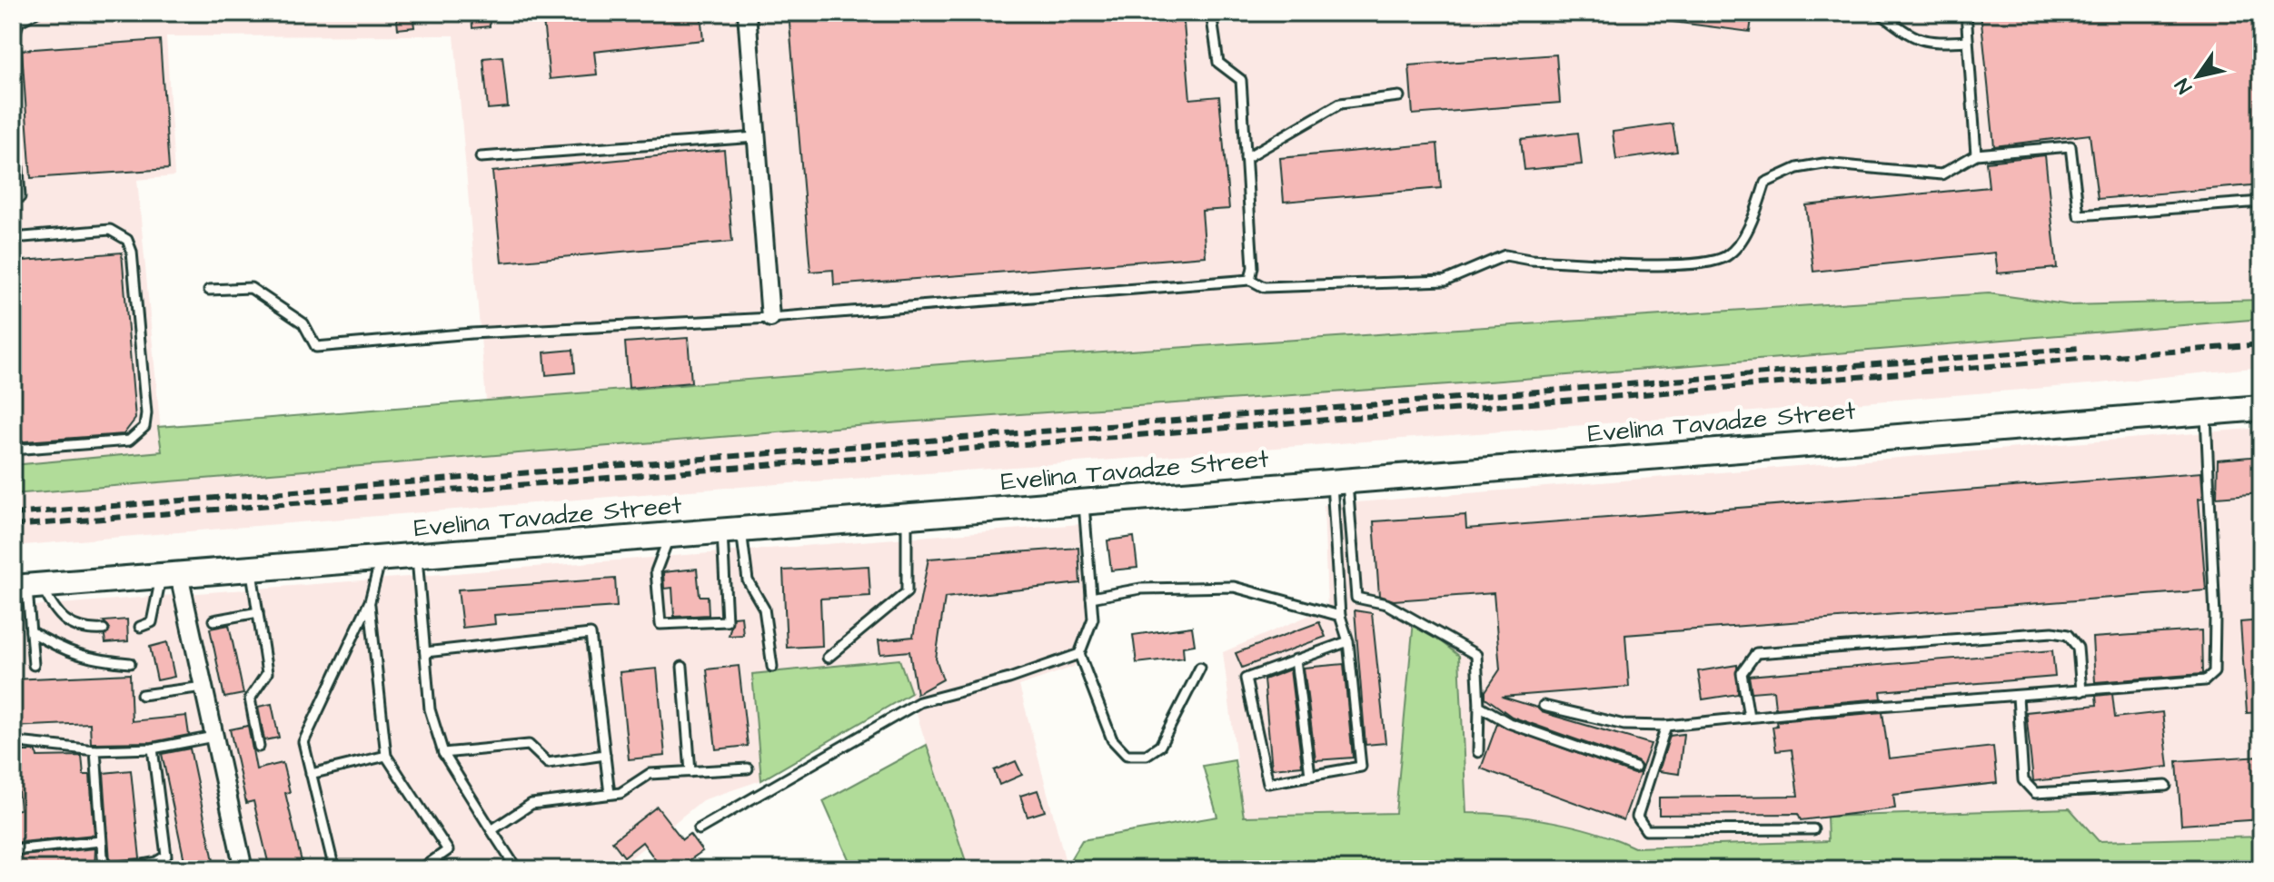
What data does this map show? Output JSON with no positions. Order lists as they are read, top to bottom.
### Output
{
  "streets": {
    "main road": ["Evelina Tavadze Street"]
  },
  "north": "bottom left"
}
